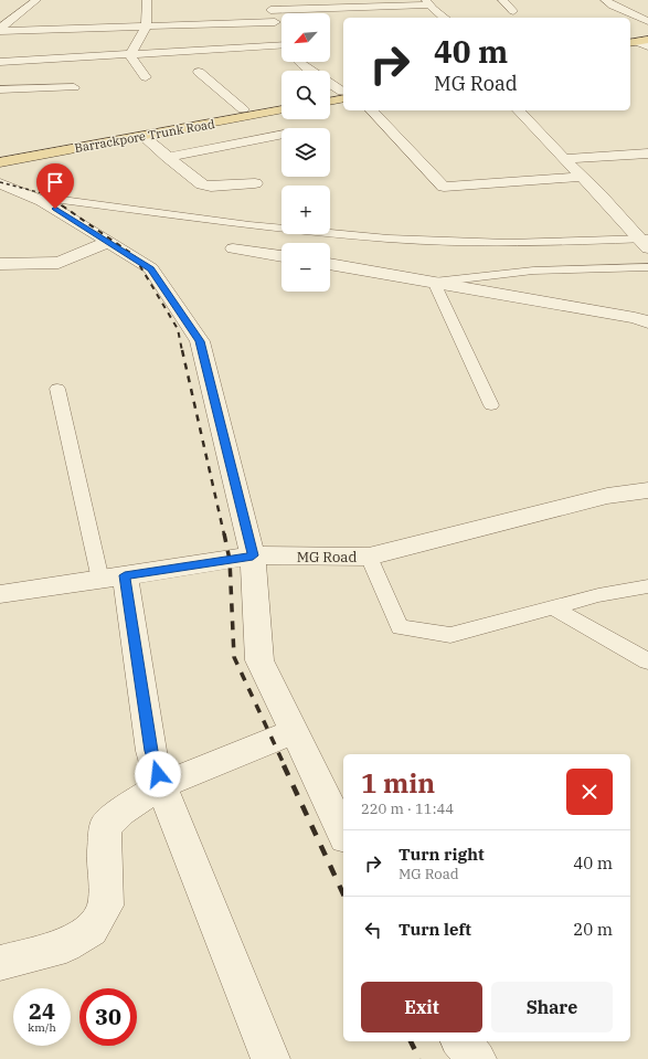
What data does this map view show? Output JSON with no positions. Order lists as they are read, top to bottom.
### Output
{
  "streets": {
    "main road": ["Barrackpore Trunk Road"],
    "street": ["MG Road"]
  },
  "north": "bottom left",
  "page": {
    "map_buttons": ["+", "−"],
    "turn": ["40 m", "MG Road"],
    "heading": ["1 min", "220 m · 11:44"],
    "list": [
      {
        "name": "Turn right",
        "note": "MG Road",
        "value": "40 m"
      },
      {
        "name": "Turn left",
        "value": "20 m"
      }
    ],
    "buttons": ["Exit", "Share"],
    "speed": "24 km/h",
    "limit": "30"
  }
}
